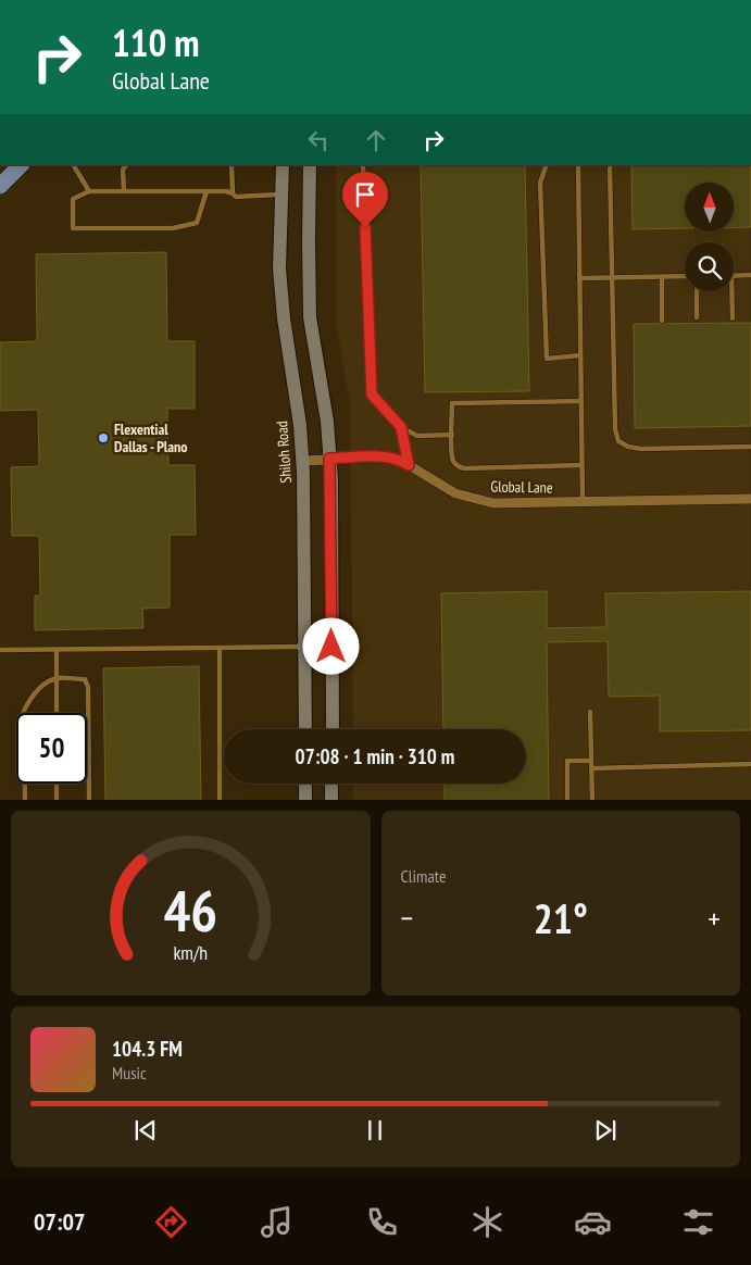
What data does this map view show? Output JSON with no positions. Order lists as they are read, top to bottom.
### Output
{
  "streets": {
    "main road": ["Shiloh Road"],
    "street": ["Global Lane"]
  },
  "crossings": [
    ["Shiloh Road", "Global Lane"]
  ],
  "places": ["Flexential Dallas - Plano"],
  "north": "top",
  "page": {
    "turn": ["110 m", "Global Lane"],
    "limit": "50",
    "trip": "07:08 · 1 min · 310 m",
    "tile": "Climate",
    "heat": ["−", "21°", "+"],
    "song": ["104.3 FM", "Music"],
    "tabs": "07:07",
    "gauge": ["46", "km/h"]
  }
}
